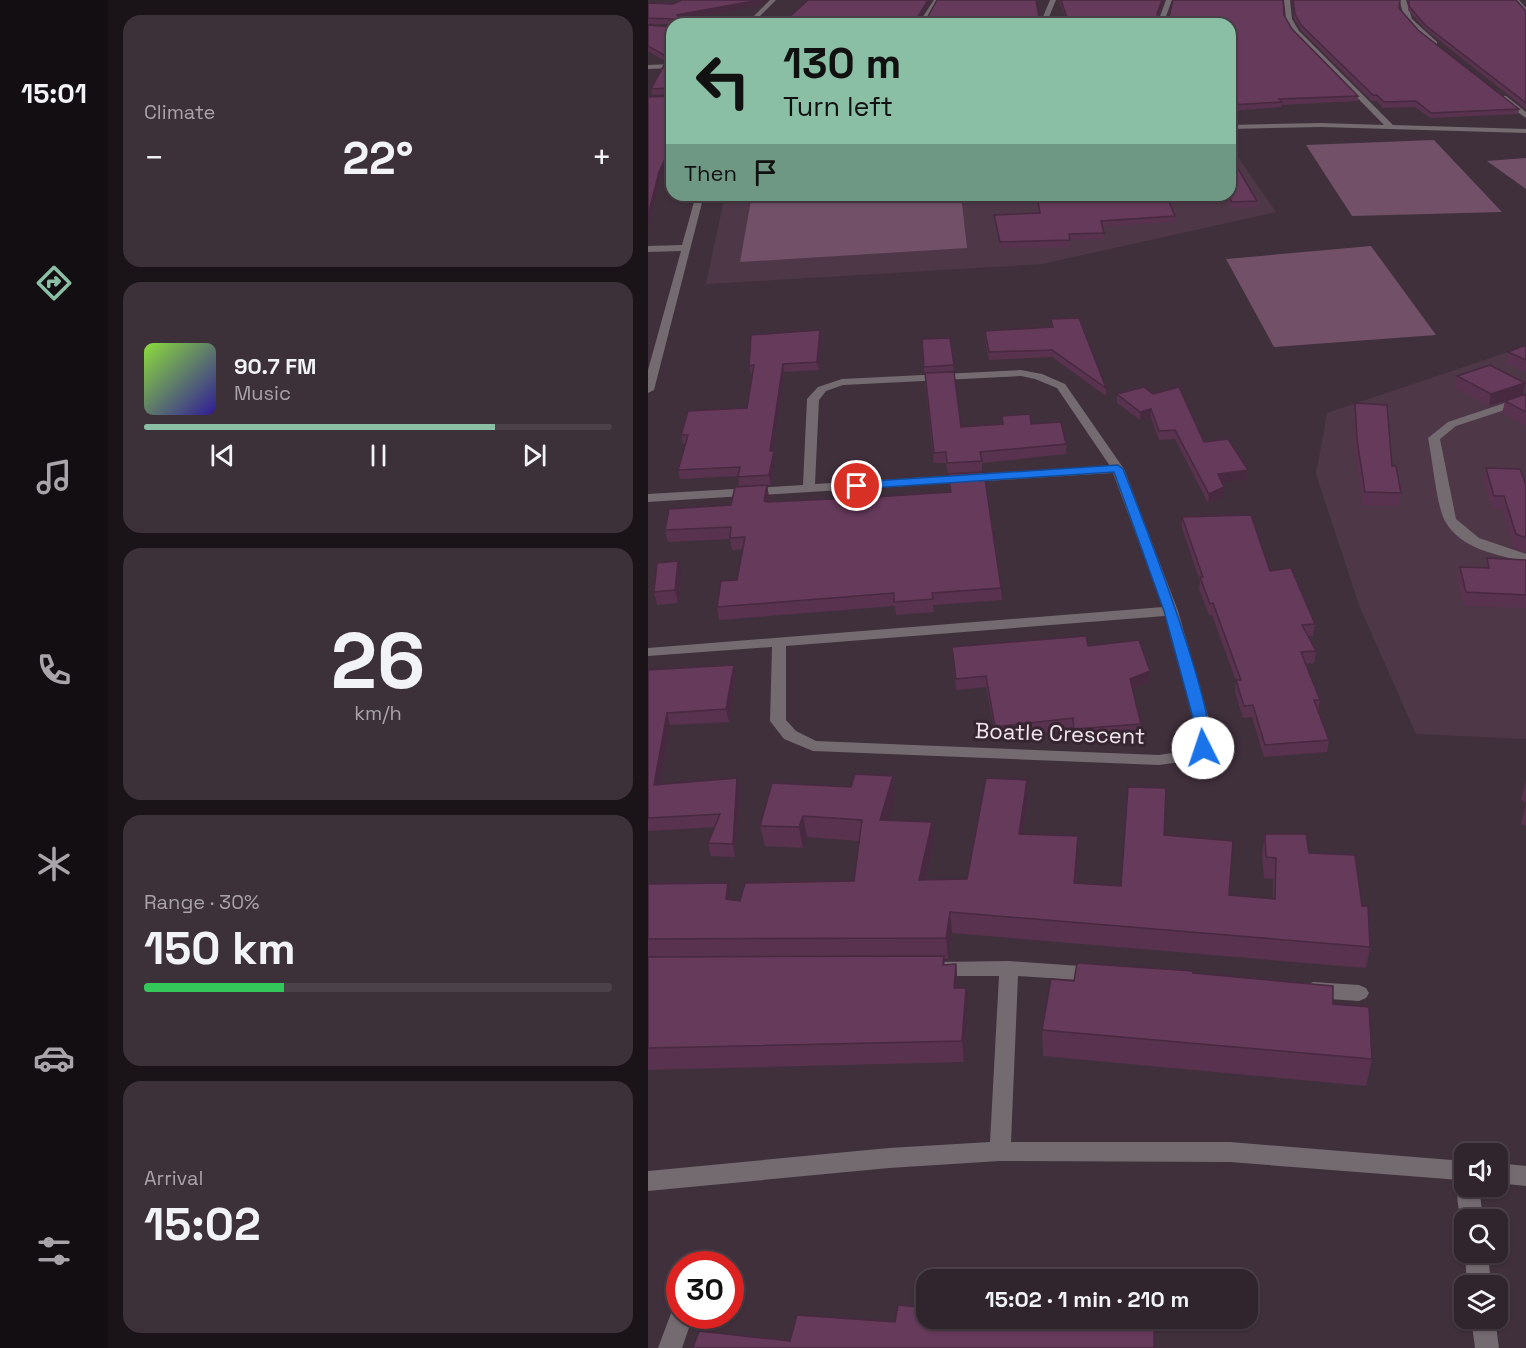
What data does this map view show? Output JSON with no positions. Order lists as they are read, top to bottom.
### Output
{
  "streets": {
    "street": ["Boatle Crescent"]
  },
  "page": {
    "tabs": "15:01",
    "tile": [
      "Climate",
      ["26", "km/h"],
      ["Range · 30%", "150 km"],
      ["Arrival", "15:02"]
    ],
    "turn": ["130 m", "Turn left"],
    "heat": ["−", "22°", "+"],
    "then": "Then",
    "song": ["90.7 FM", "Music"],
    "limit": "30",
    "trip": "15:02 · 1 min · 210 m"
  }
}
